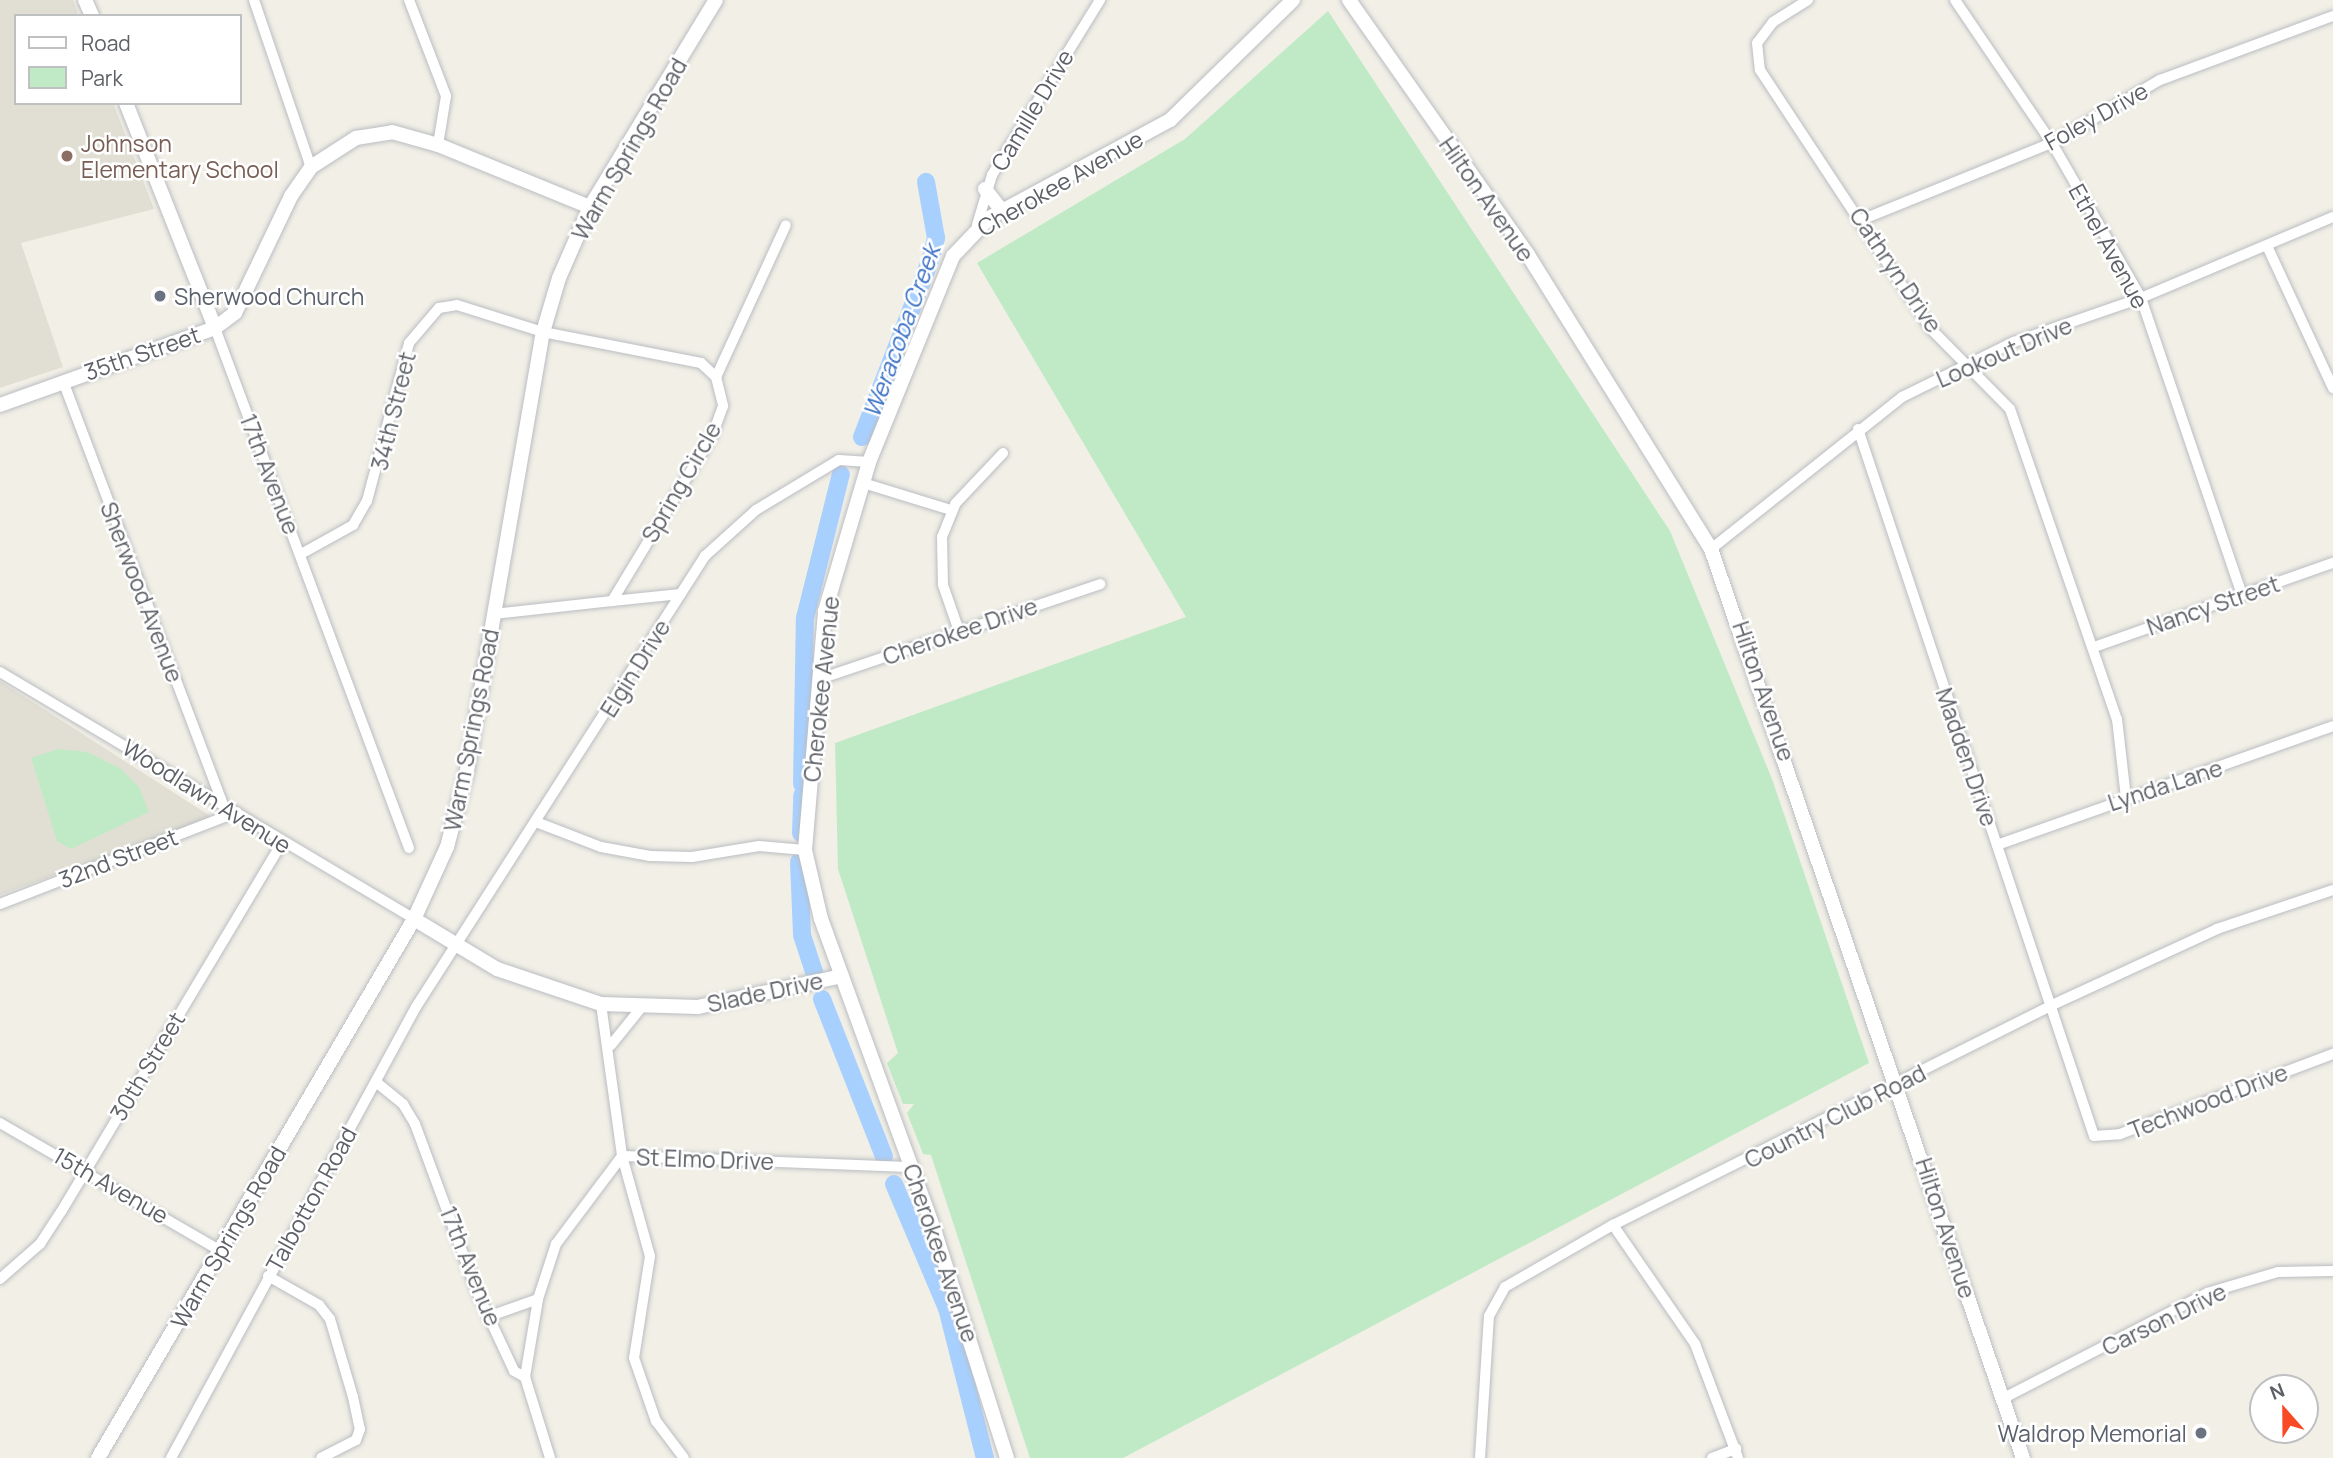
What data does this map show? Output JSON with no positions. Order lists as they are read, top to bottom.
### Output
{
  "streets": {
    "street": [
      "Camille Drive",
      "Foley Drive",
      "Warm Springs Road",
      "Cherokee Avenue",
      "Hilton Avenue",
      "Ethel Avenue",
      "Cathryn Drive",
      "Lookout Drive",
      "35th Street",
      "34th Street",
      "17th Avenue",
      "Spring Circle",
      "Sherwood Avenue",
      "Nancy Street",
      "Cherokee Drive",
      "Elgin Drive",
      "Madden Drive",
      "Lynda Lane",
      "Woodlawn Avenue",
      "32nd Street",
      "Slade Drive",
      "30th Street",
      "Techwood Drive",
      "Country Club Road",
      "St Elmo Drive",
      "15th Avenue",
      "Talbotton Road",
      "Carson Drive"
    ]
  },
  "crossings": [
    ["Camille Drive", "Cherokee Avenue"],
    ["Foley Drive", "Ethel Avenue"],
    ["Foley Drive", "Cathryn Drive"],
    ["Warm Springs Road", "35th Street"],
    ["Warm Springs Road", "34th Street"],
    ["Warm Springs Road", "Woodlawn Avenue"],
    ["Warm Springs Road", "Slade Drive"],
    ["Warm Springs Road", "15th Avenue"],
    ["Cherokee Avenue", "Cherokee Drive"],
    ["Cherokee Avenue", "Elgin Drive"],
    ["Cherokee Avenue", "Slade Drive"],
    ["Cherokee Avenue", "St Elmo Drive"],
    ["Hilton Avenue", "Lookout Drive"],
    ["Hilton Avenue", "Country Club Road"],
    ["Hilton Avenue", "Carson Drive"],
    ["Ethel Avenue", "Lookout Drive"],
    ["Ethel Avenue", "Nancy Street"],
    ["Cathryn Drive", "Lookout Drive"],
    ["Cathryn Drive", "Nancy Street"],
    ["Cathryn Drive", "Lynda Lane"],
    ["Lookout Drive", "Madden Drive"],
    ["35th Street", "17th Avenue"],
    ["35th Street", "Sherwood Avenue"],
    ["34th Street", "17th Avenue"],
    ["17th Avenue", "St Elmo Drive"],
    ["17th Avenue", "Talbotton Road"],
    ["Sherwood Avenue", "Woodlawn Avenue"],
    ["Elgin Drive", "Slade Drive"],
    ["Elgin Drive", "Talbotton Road"],
    ["Madden Drive", "Lynda Lane"],
    ["Madden Drive", "Techwood Drive"],
    ["Madden Drive", "Country Club Road"],
    ["Woodlawn Avenue", "32nd Street"],
    ["Woodlawn Avenue", "Slade Drive"],
    ["Woodlawn Avenue", "30th Street"],
    ["Slade Drive", "Talbotton Road"],
    ["30th Street", "15th Avenue"]
  ],
  "water": ["Weracoba Creek"],
  "places": ["Johnson Elementary School", "Sherwood Church", "Waldrop Memorial"],
  "legend": ["Road", "Park"],
  "north": "top"
}
